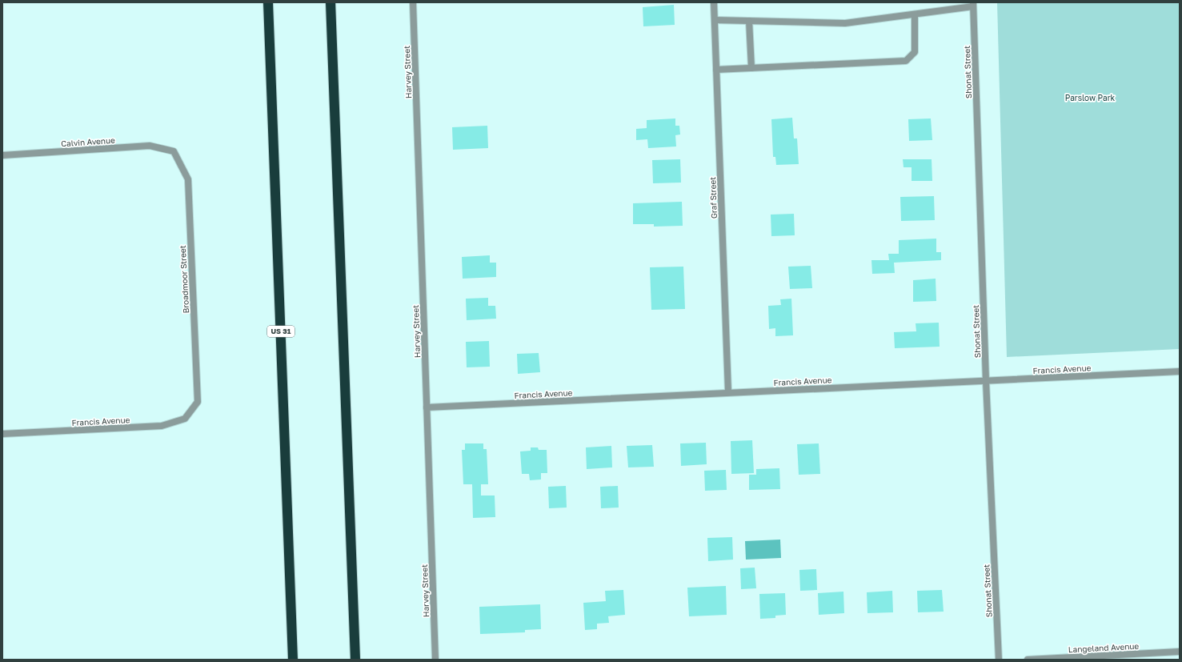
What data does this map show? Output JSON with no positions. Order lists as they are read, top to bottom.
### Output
{
  "streets": {
    "highway": ["US 31"],
    "street": [
      "Harvey Street",
      "Shonat Street",
      "Calvin Avenue",
      "Graf Street",
      "Broadmoor Street",
      "Francis Avenue",
      "Langeland Avenue"
    ]
  },
  "crossings": [
    ["Harvey Street", "Francis Avenue"],
    ["Shonat Street", "Francis Avenue"],
    ["Calvin Avenue", "Broadmoor Street"],
    ["Graf Street", "Francis Avenue"],
    ["Broadmoor Street", "Francis Avenue"]
  ],
  "parks": ["Parslow Park"]
}
